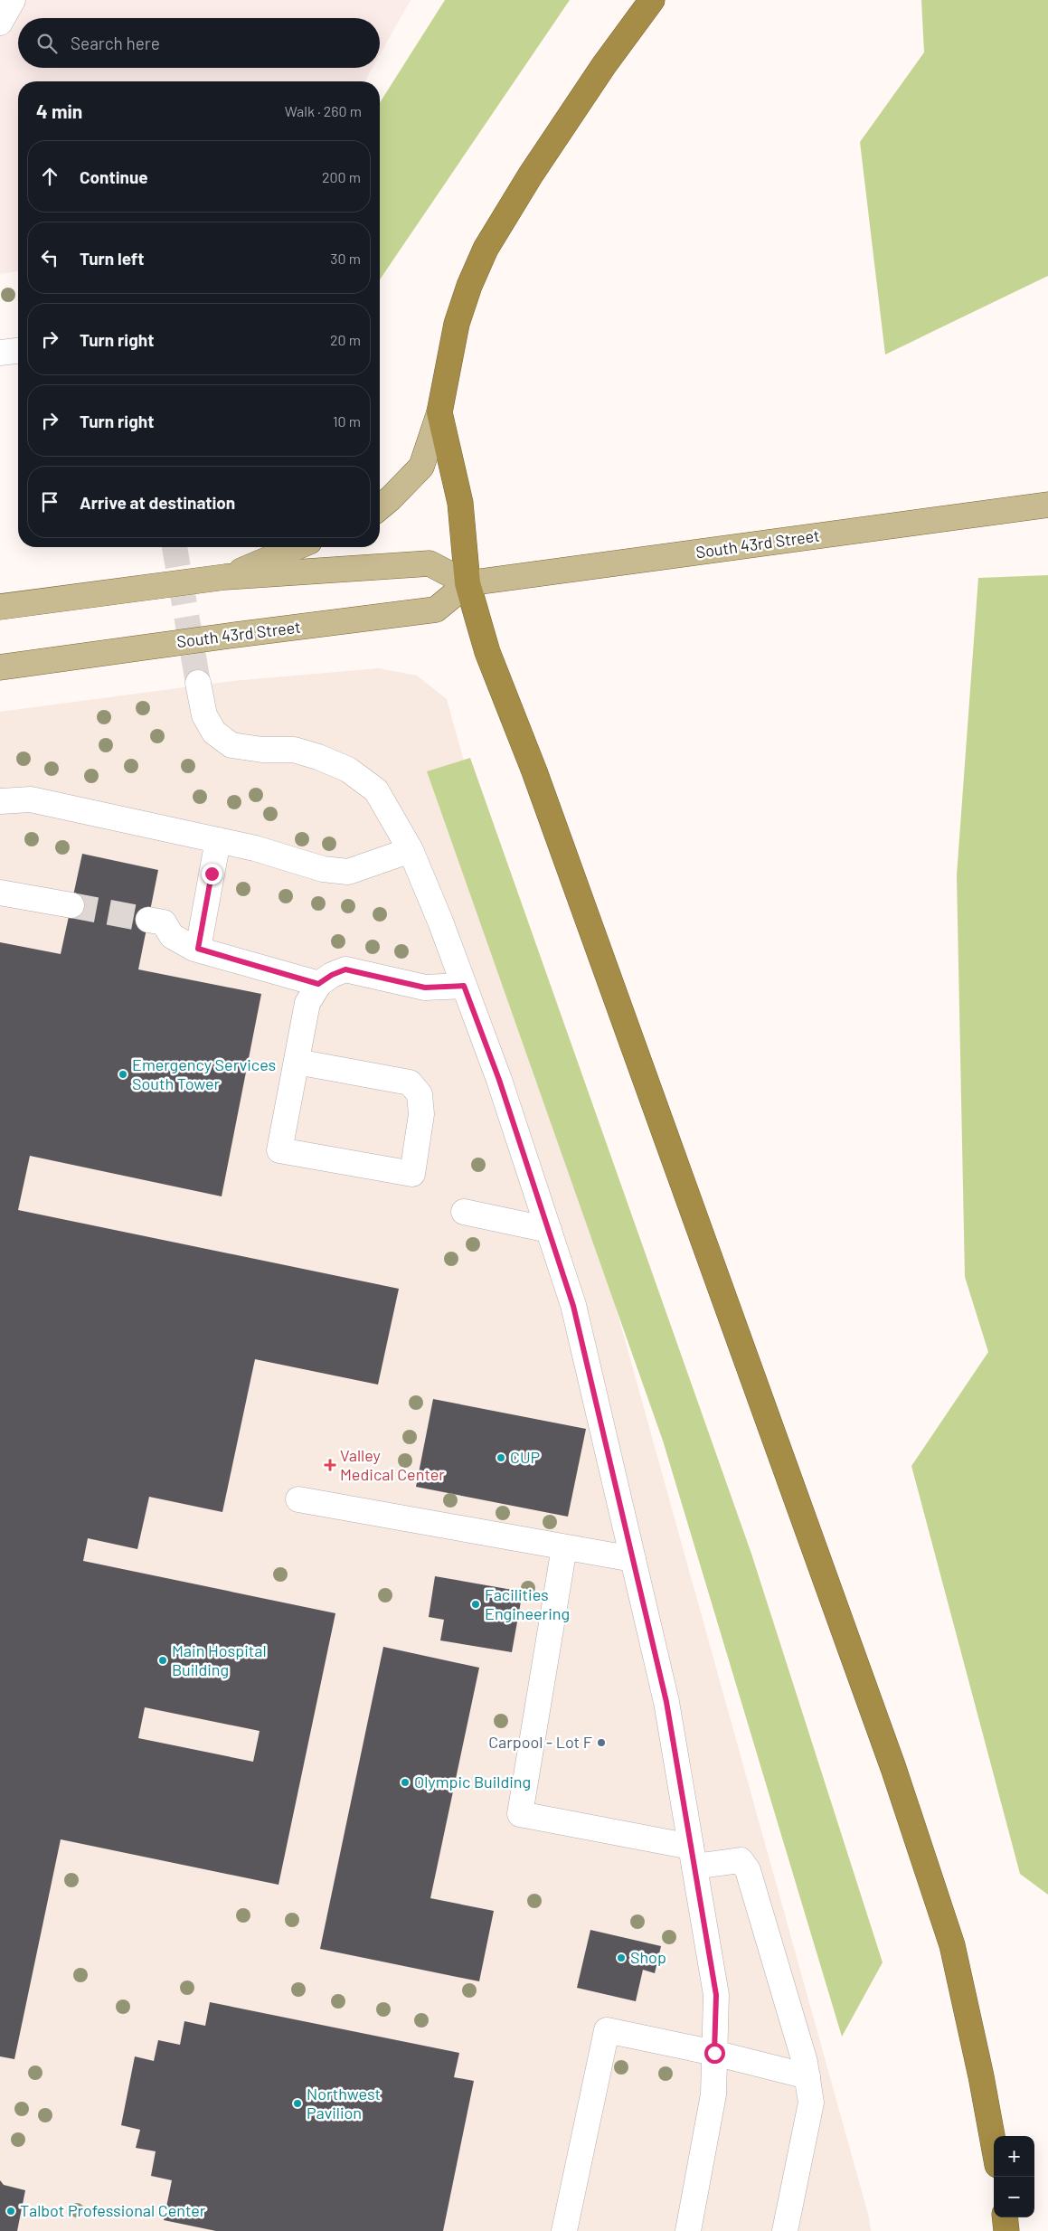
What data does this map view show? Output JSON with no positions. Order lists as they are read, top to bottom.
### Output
{
  "streets": {
    "main road": ["South 43rd Street"]
  },
  "places": {
    "other": [
      "Emergency Services South Tower",
      "CUP",
      "Facilities Engineering",
      "Main Hospital Building",
      "Carpool - Lot F",
      "Olympic Building",
      "Shop",
      "Northwest Pavilion",
      "Talbot Professional Center"
    ],
    "health": ["Valley Medical Center"]
  },
  "page": {
    "search": "Search here",
    "heading": ["4 min", "Walk · 260 m"],
    "list": [
      ["Continue", "200 m"],
      ["Turn left", "30 m"],
      ["Turn right", "20 m"],
      ["Turn right", "10 m"],
      "Arrive at destination"
    ],
    "map_buttons": ["+", "−"]
  }
}
